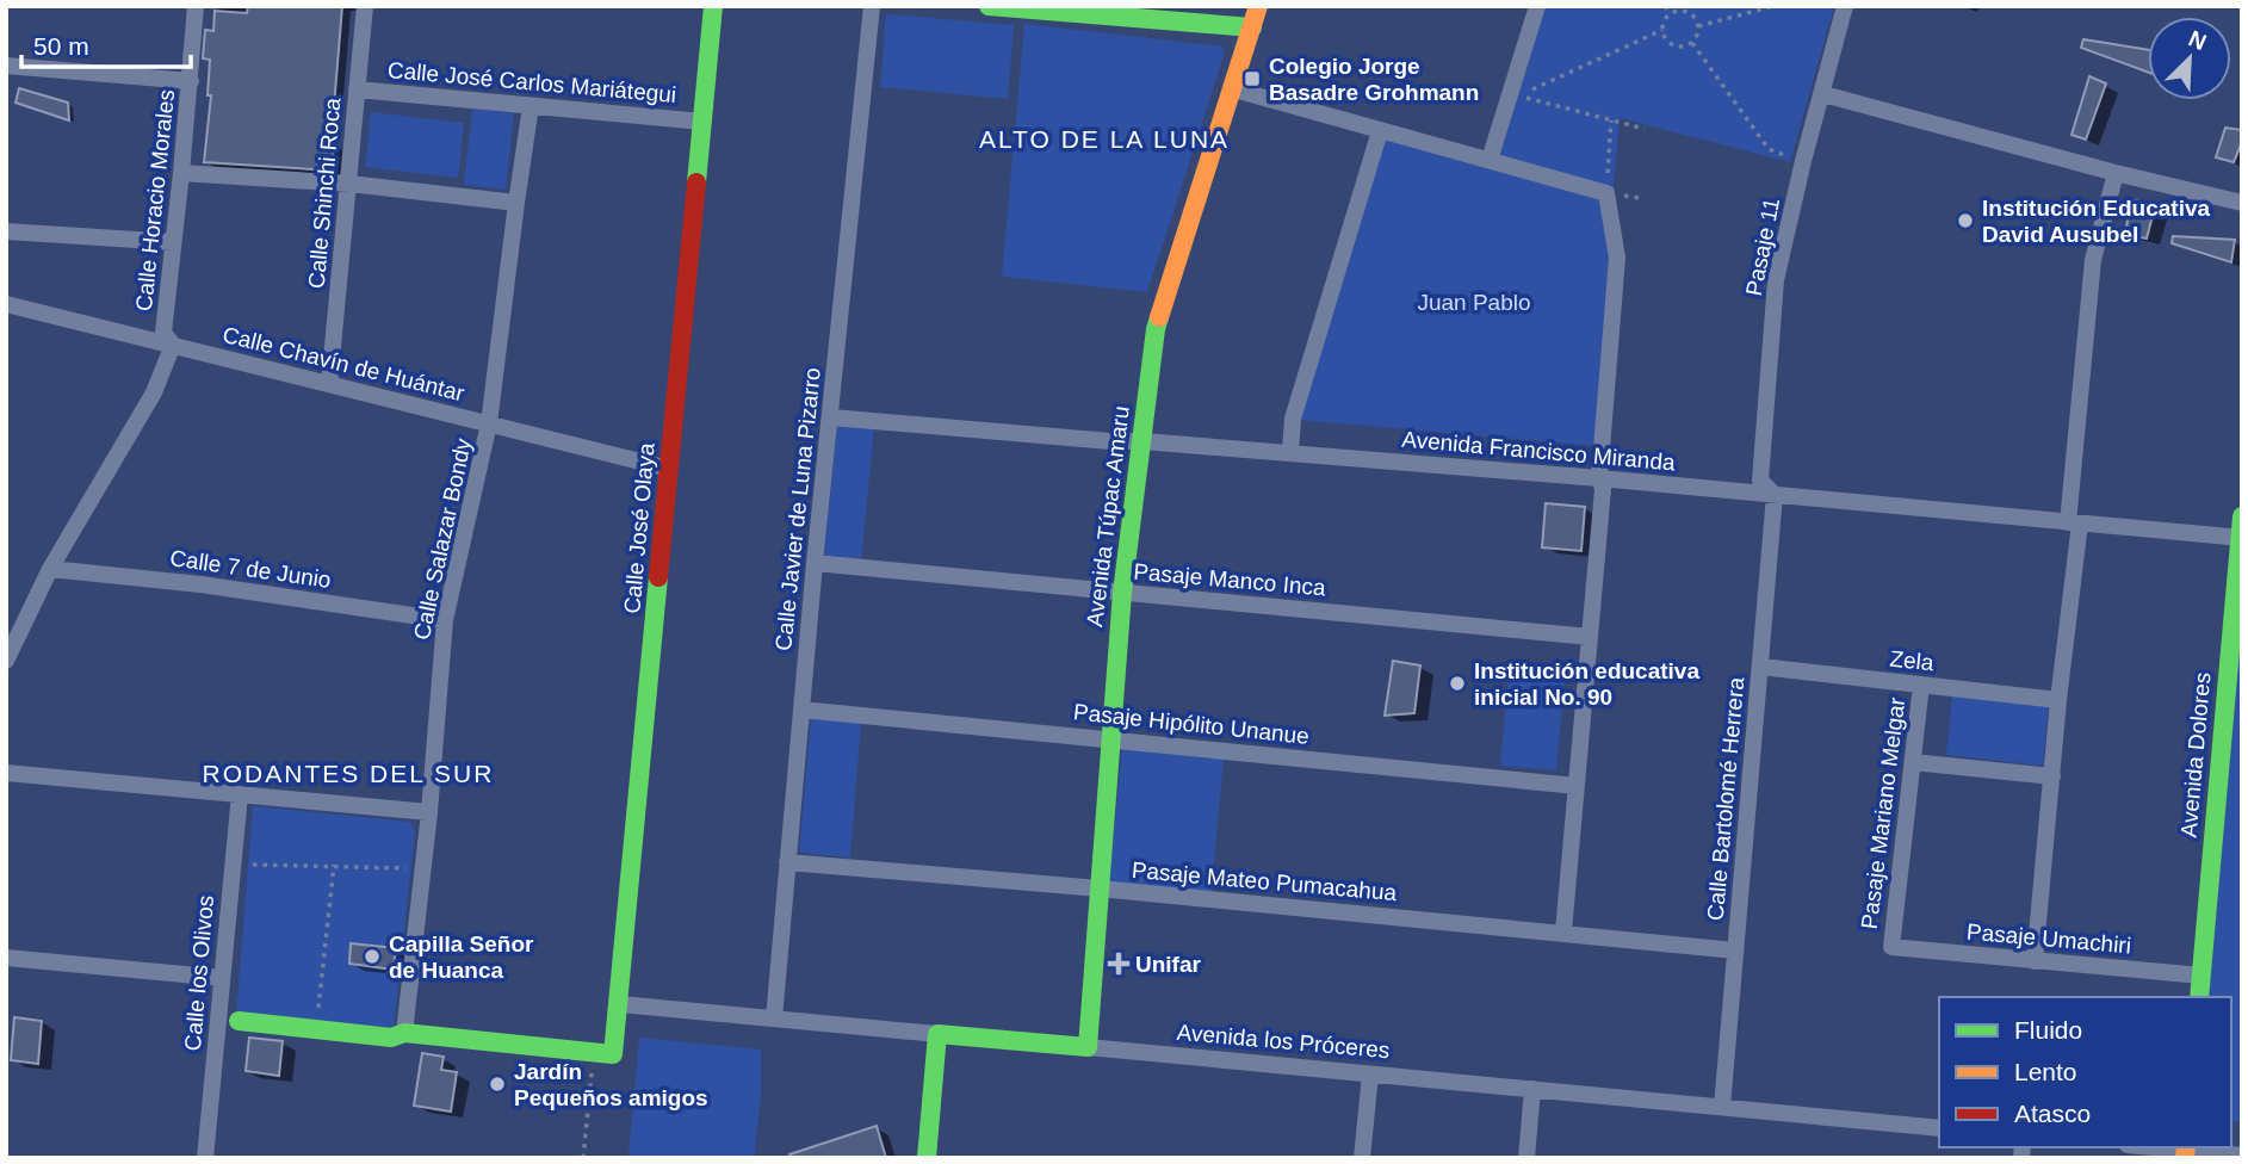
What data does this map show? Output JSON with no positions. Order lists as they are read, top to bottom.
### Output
{
  "streets": {
    "street": [
      "Calle José Carlos Mariátegui",
      "Calle Shinchi Roca",
      "Calle Horacio Morales",
      "Pasaje 11",
      "Calle Chavín de Huántar",
      "Avenida Francisco Miranda",
      "Calle Javier de Luna Pizarro",
      "Avenida Túpac Amaru",
      "Calle José Olaya",
      "Calle Salazar Bondy",
      "Calle 7 de Junio",
      "Pasaje Manco Inca",
      "Zela",
      "Pasaje Hipólito Unanue",
      "Avenida Dolores",
      "Calle Bartolomé Herrera",
      "Pasaje Mariano Melgar",
      "Pasaje Mateo Pumacahua",
      "Pasaje Umachiri",
      "Calle los Olivos",
      "Avenida los Próceres"
    ]
  },
  "crossings": [
    ["Calle José Carlos Mariátegui", "Calle Shinchi Roca"],
    ["Calle José Carlos Mariátegui", "Calle José Olaya"],
    ["Calle José Carlos Mariátegui", "Calle Salazar Bondy"],
    ["Calle Shinchi Roca", "Calle Chavín de Huántar"],
    ["Calle Horacio Morales", "Calle Chavín de Huántar"],
    ["Pasaje 11", "Avenida Francisco Miranda"],
    ["Pasaje 11", "Calle Bartolomé Herrera"],
    ["Calle Chavín de Huántar", "Calle José Olaya"],
    ["Calle Chavín de Huántar", "Calle Salazar Bondy"],
    ["Avenida Francisco Miranda", "Calle Javier de Luna Pizarro"],
    ["Avenida Francisco Miranda", "Avenida Túpac Amaru"],
    ["Avenida Francisco Miranda", "Avenida Dolores"],
    ["Avenida Francisco Miranda", "Calle Bartolomé Herrera"],
    ["Calle Javier de Luna Pizarro", "Pasaje Manco Inca"],
    ["Calle Javier de Luna Pizarro", "Pasaje Hipólito Unanue"],
    ["Calle Javier de Luna Pizarro", "Pasaje Mateo Pumacahua"],
    ["Calle Javier de Luna Pizarro", "Avenida los Próceres"],
    ["Avenida Túpac Amaru", "Pasaje Manco Inca"],
    ["Avenida Túpac Amaru", "Pasaje Hipólito Unanue"],
    ["Avenida Túpac Amaru", "Pasaje Mateo Pumacahua"],
    ["Avenida Túpac Amaru", "Avenida los Próceres"],
    ["Calle José Olaya", "Avenida los Próceres"],
    ["Calle Salazar Bondy", "Calle 7 de Junio"],
    ["Zela", "Calle Bartolomé Herrera"],
    ["Zela", "Pasaje Mariano Melgar"],
    ["Avenida Dolores", "Pasaje Umachiri"],
    ["Calle Bartolomé Herrera", "Pasaje Mateo Pumacahua"],
    ["Calle Bartolomé Herrera", "Avenida los Próceres"],
    ["Pasaje Mariano Melgar", "Pasaje Umachiri"]
  ],
  "districts": ["ALTO DE LA LUNA", "RODANTES DEL SUR"],
  "parks": ["Juan Pablo"],
  "places": {
    "transit": ["Colegio Jorge Basadre Grohmann"],
    "other": [
      "Institución Educativa David Ausubel",
      "Institución educativa inicial No. 90",
      "Capilla Señor de Huanca",
      "Jardín Pequeños amigos"
    ],
    "health": ["Unifar"]
  },
  "legend": ["Fluido", "Lento", "Atasco"],
  "scale_bar": "50 m",
  "north": "top right"
}
